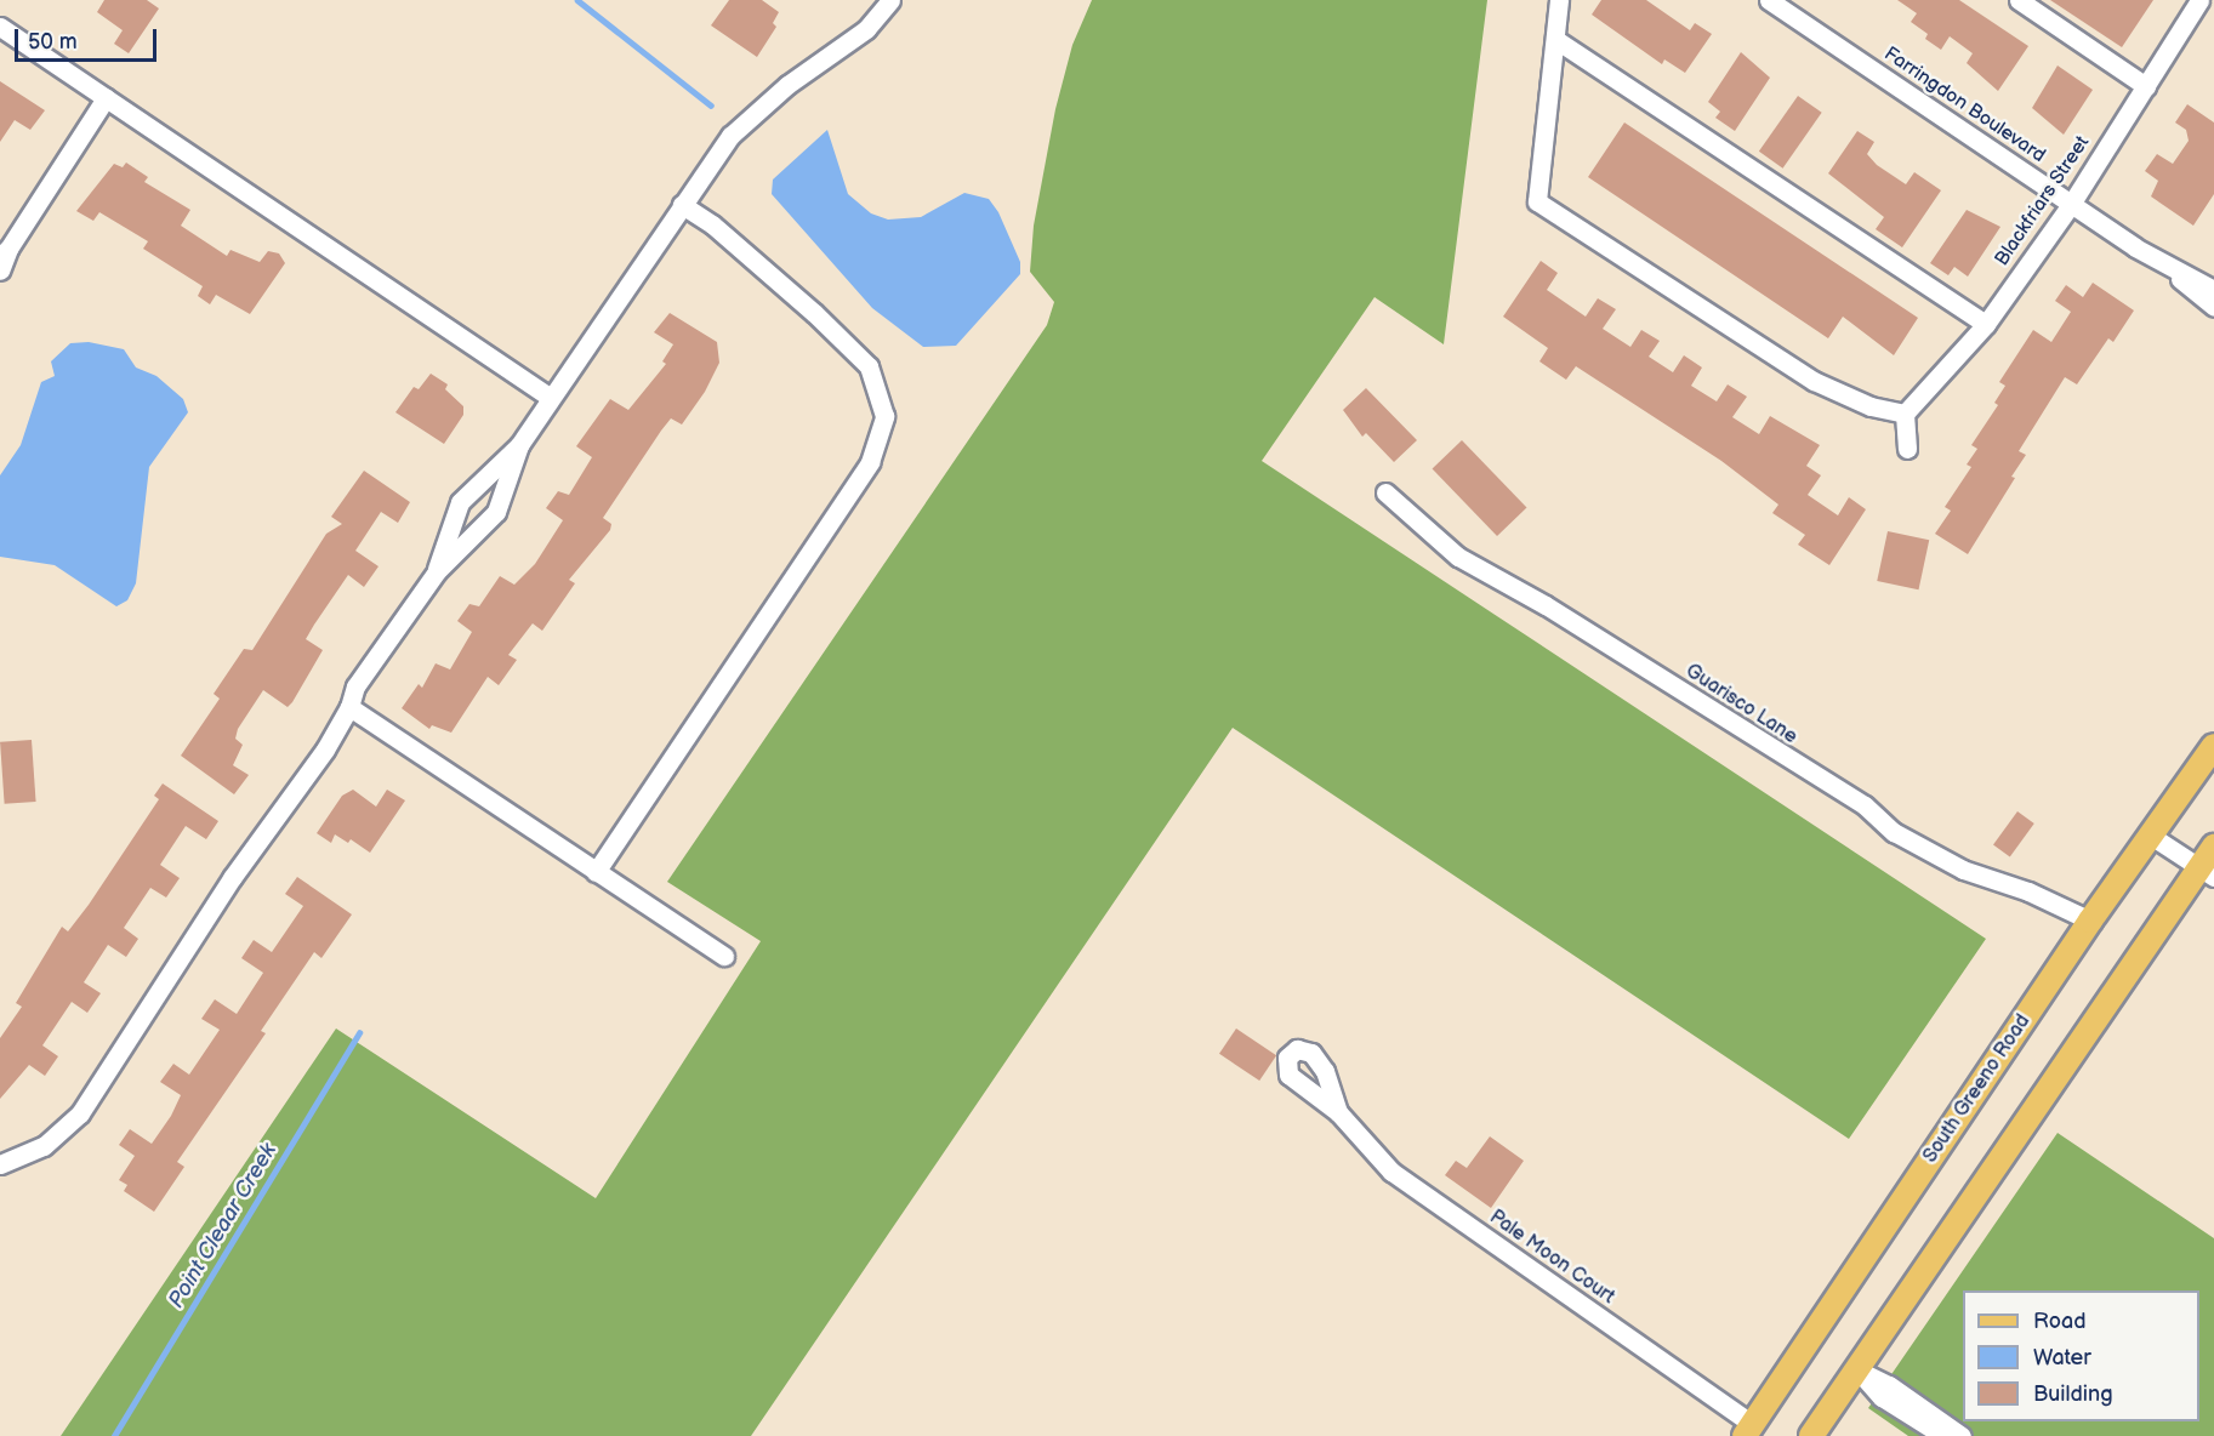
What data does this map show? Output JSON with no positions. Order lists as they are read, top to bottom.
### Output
{
  "streets": {
    "main road": ["South Greeno Road"],
    "street": [
      "Farringdon Boulevard",
      "Blackfriars Street",
      "Guarisco Lane",
      "Pale Moon Court"
    ]
  },
  "crossings": [
    ["Farringdon Boulevard", "Blackfriars Street"],
    ["Guarisco Lane", "South Greeno Road"],
    ["South Greeno Road", "Pale Moon Court"]
  ],
  "water": ["Point Cleaar Creek"],
  "legend": ["Road", "Water", "Building"],
  "scale_bar": "50 m"
}
